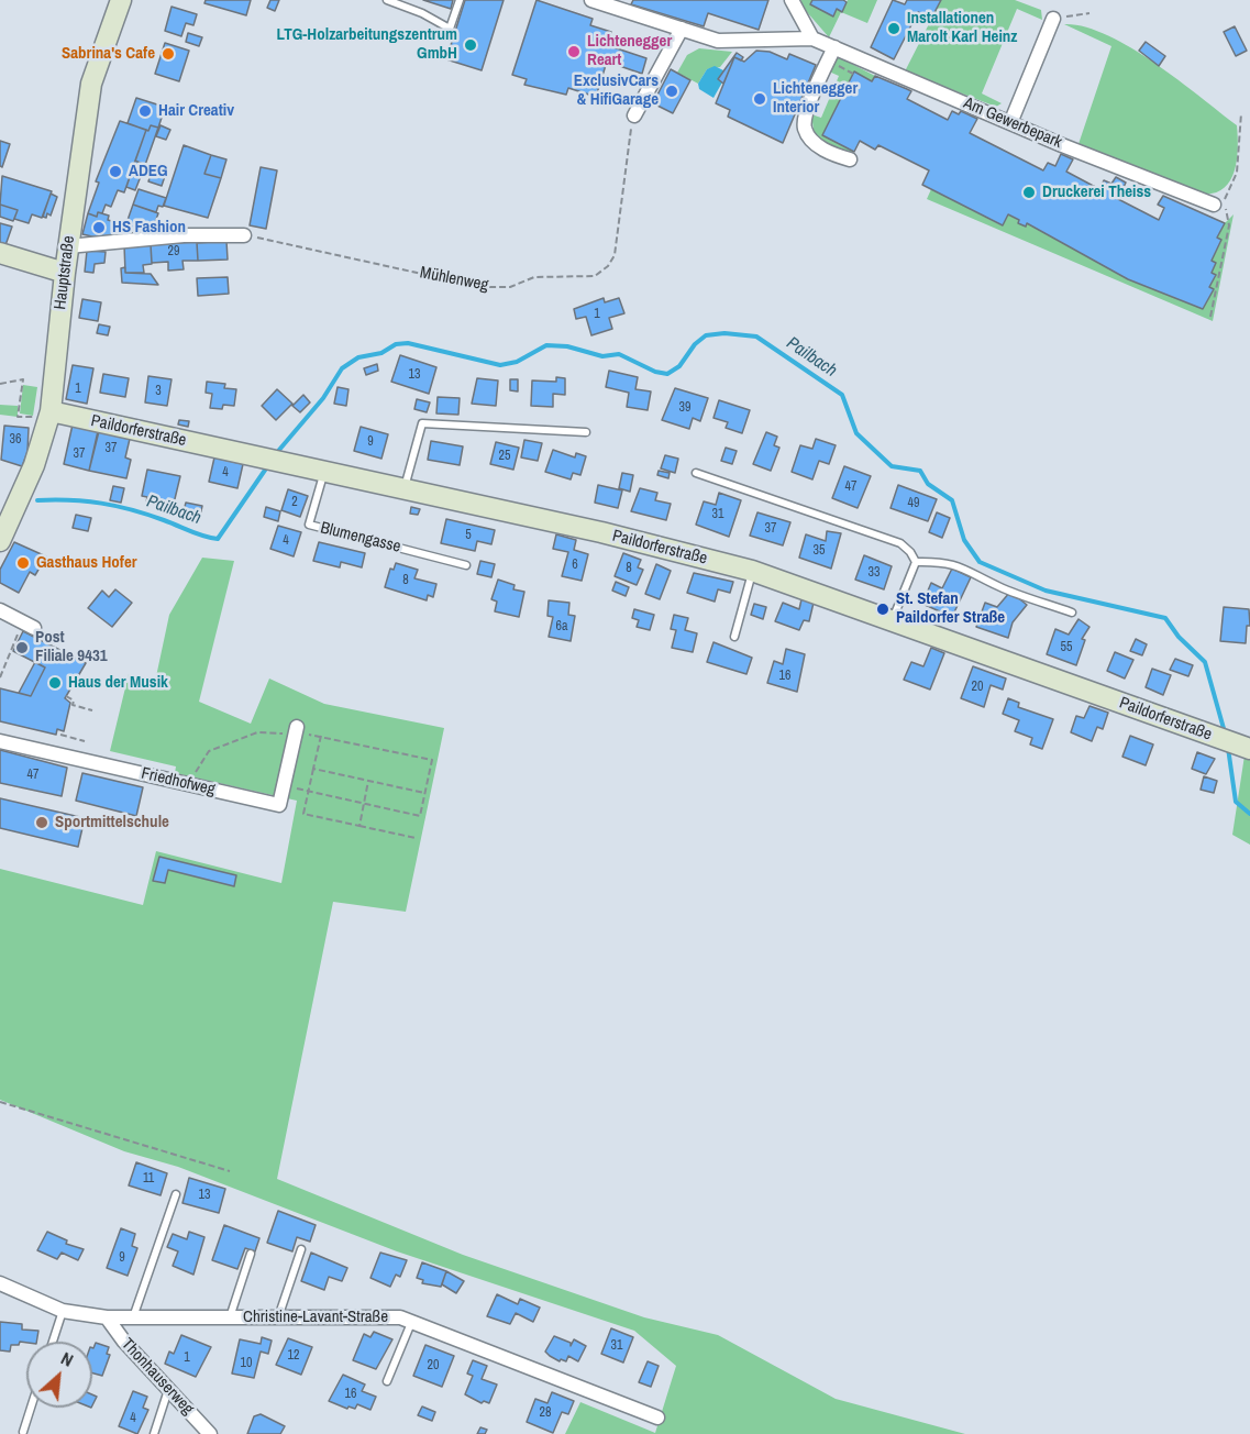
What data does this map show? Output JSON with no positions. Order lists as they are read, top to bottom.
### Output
{
  "streets": {
    "street": [
      "Am Gewerbepark",
      "Hauptstraße",
      "Paildorferstraße",
      "Friedhofweg",
      "Christine-Lavant-Straße",
      "Thonhauserweg"
    ],
    "lane": ["Blumengasse"],
    "path": ["Mühlenweg"]
  },
  "crossings": [
    ["Hauptstraße", "Paildorferstraße"],
    ["Paildorferstraße", "Blumengasse"],
    ["Christine-Lavant-Straße", "Thonhauserweg"]
  ],
  "water": ["Pailbach"],
  "places": [
    "Installationen Marolt Karl Heinz",
    "LTG-Holzarbeitungszentrum GmbH",
    "Lichtenegger Reart",
    "Sabrina's Cafe",
    "ExclusivCars & HifiGarage",
    "Lichtenegger Interior",
    "Hair Creativ",
    "ADEG",
    "Druckerei Theiss",
    "HS Fashion",
    "Gasthaus Hofer",
    "St. Stefan Paildorfer Straße",
    "Post Filiale 9431",
    "Haus der Musik",
    "Sportmittelschule"
  ],
  "house_numbers": [
    "29",
    "1",
    "13",
    "1",
    "3",
    "39",
    "36",
    "9",
    "37",
    "37",
    "25",
    "4",
    "47",
    "2",
    "49",
    "31",
    "37",
    "5",
    "4",
    "35",
    "6",
    "8",
    "33",
    "8",
    "6a",
    "55",
    "16",
    "20",
    "47",
    "11",
    "13",
    "9",
    "31",
    "12",
    "1",
    "10",
    "20",
    "16",
    "28",
    "4"
  ],
  "north": "top right"
}
